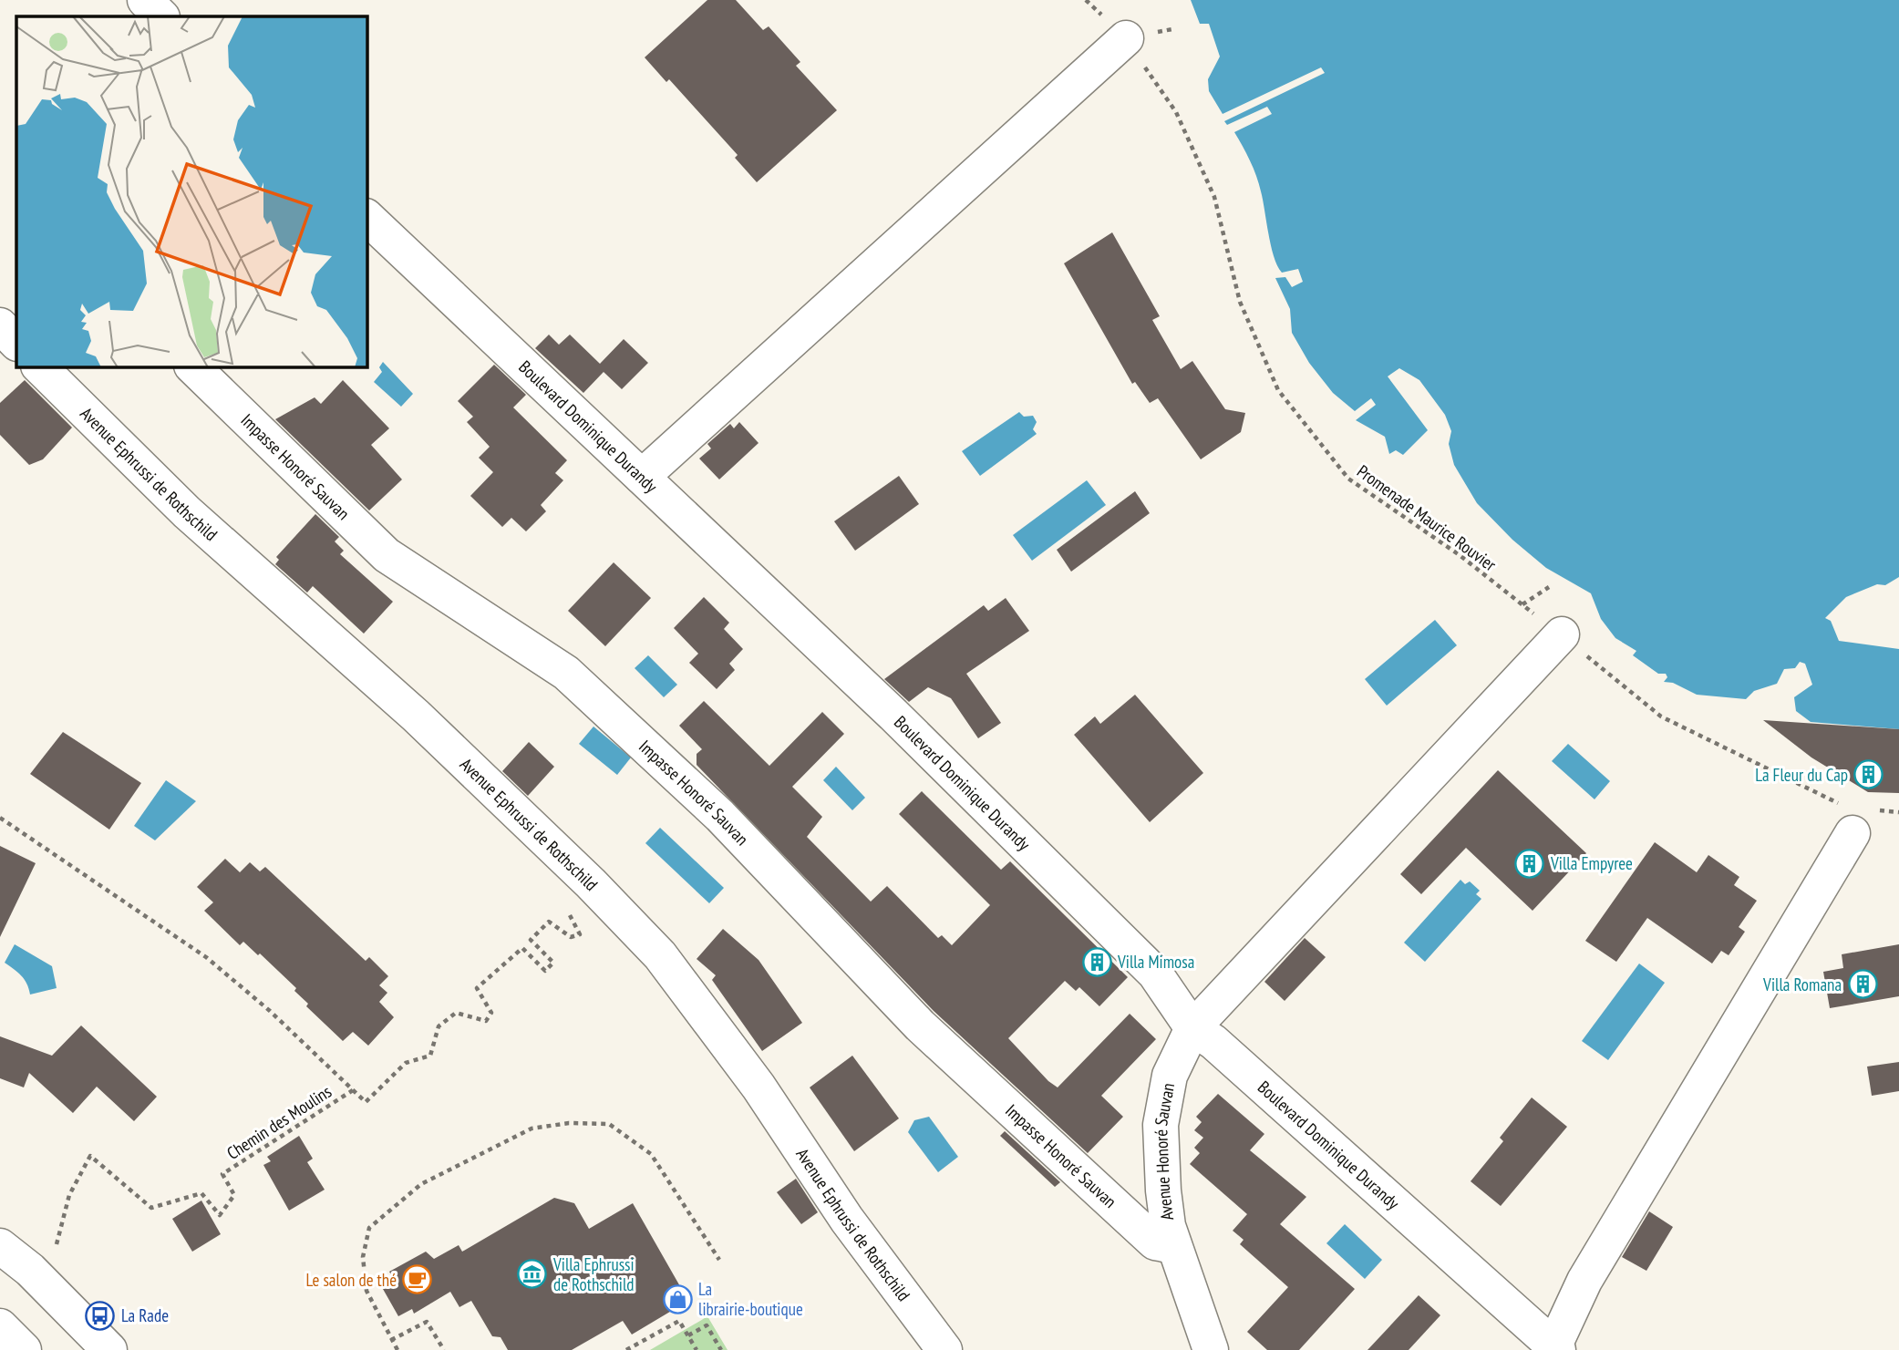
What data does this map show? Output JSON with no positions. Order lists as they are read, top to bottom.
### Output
{
  "streets": {
    "street": [
      "Boulevard Dominique Durandy",
      "Impasse Honoré Sauvan",
      "Avenue Ephrussi de Rothschild",
      "Avenue Honoré Sauvan"
    ],
    "path": ["Promenade Maurice Rouvier", "Chemin des Moulins"]
  },
  "crossings": [
    ["Boulevard Dominique Durandy", "Avenue Honoré Sauvan"],
    ["Impasse Honoré Sauvan", "Avenue Honoré Sauvan"],
    ["Avenue Ephrussi de Rothschild", "Chemin des Moulins"],
    ["Promenade Maurice Rouvier", "Avenue Honoré Sauvan"]
  ],
  "places": {
    "building": [
      "La Fleur du Cap",
      "Villa Empyree",
      "Villa Mimosa",
      "Villa Romana"
    ],
    "museum": ["Villa Ephrussi de Rothschild"],
    "cafe": ["Le salon de thé"],
    "shop": ["La librairie-boutique"],
    "bus stop": ["La Rade"]
  }
}
